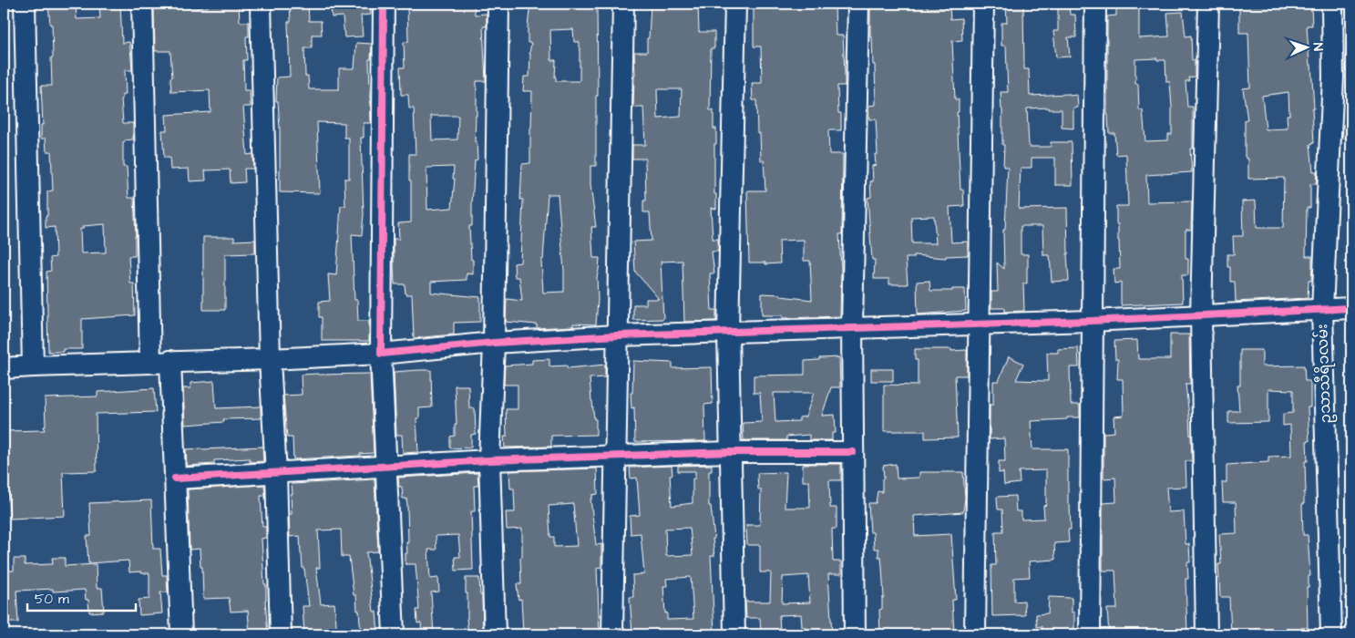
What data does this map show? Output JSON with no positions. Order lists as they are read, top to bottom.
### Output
{
  "streets": {
    "street": ["ဥသာသီရိ၁လမ်း"]
  },
  "scale_bar": "50 m",
  "north": "right"
}
